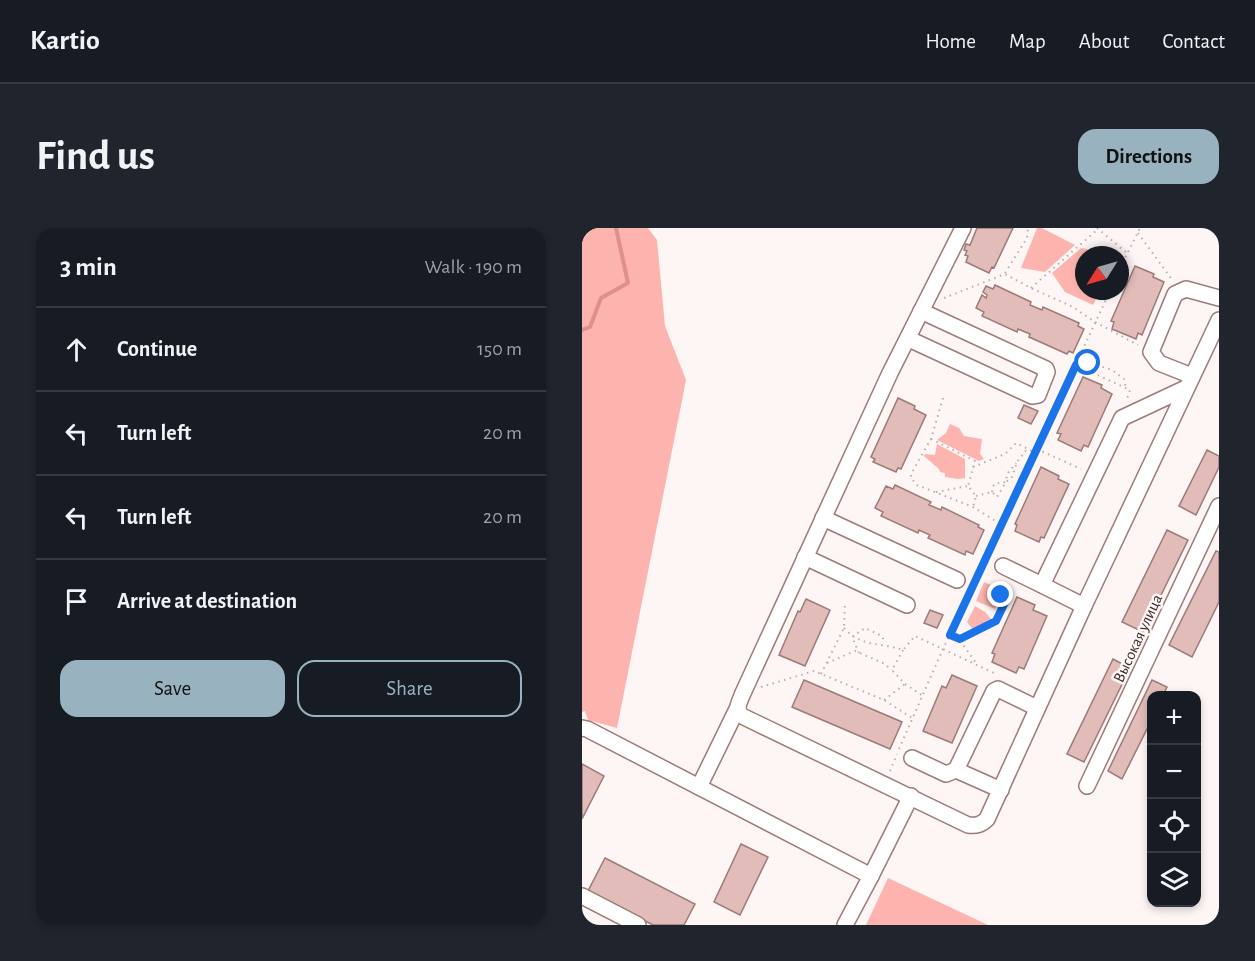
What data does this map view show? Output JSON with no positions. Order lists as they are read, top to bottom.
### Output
{
  "streets": {
    "street": ["Высокая улица"]
  },
  "north": "bottom left",
  "page": {
    "header": "Kartio",
    "nav": [
      "Home",
      "Map",
      "About",
      "Contact"
    ],
    "buttons": [
      "Directions",
      ["Save", "Share"]
    ],
    "title": "Find us",
    "heading": ["3 min", "Walk · 190 m"],
    "list": [
      ["Continue", "150 m"],
      ["Turn left", "20 m"],
      ["Turn left", "20 m"],
      "Arrive at destination"
    ],
    "map_buttons": ["+", "−"]
  }
}
